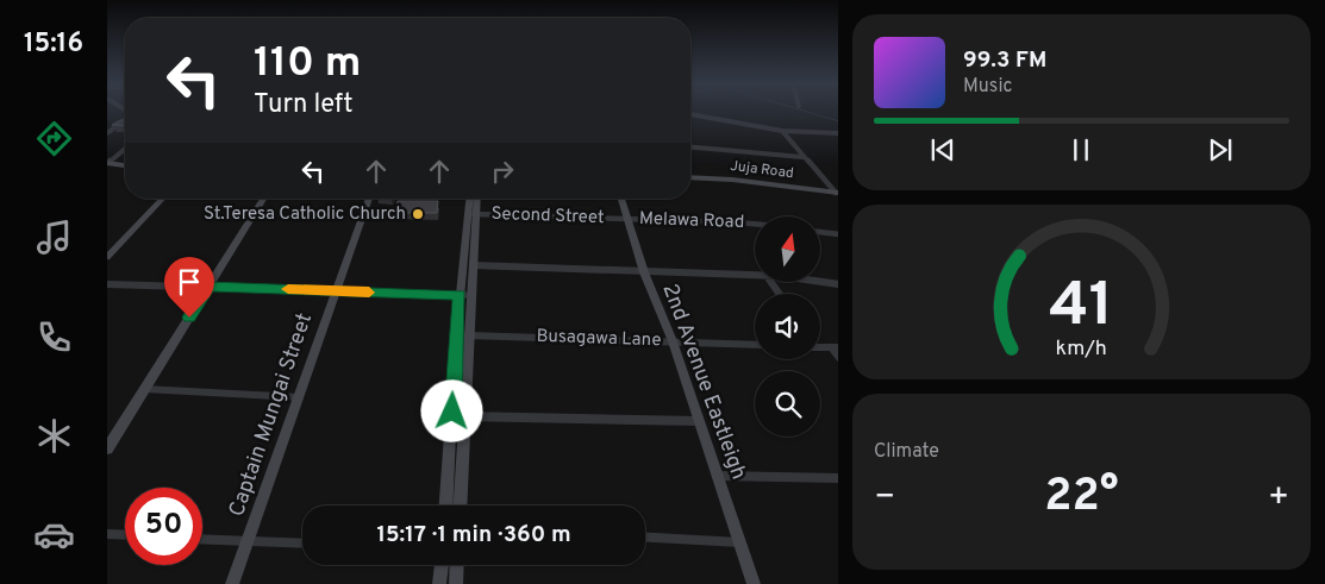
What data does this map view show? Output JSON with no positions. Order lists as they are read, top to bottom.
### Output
{
  "streets": {
    "street": [
      "Juja Road",
      "Second Street",
      "Melawa Road",
      "Busagawa Lane",
      "2nd Avenue Eastleigh",
      "Captain Mungai Street"
    ]
  },
  "crossings": [
    ["Second Street", "Melawa Road"],
    ["Second Street", "2nd Avenue Eastleigh"],
    ["Melawa Road", "2nd Avenue Eastleigh"],
    ["Busagawa Lane", "2nd Avenue Eastleigh"]
  ],
  "places": ["St.Teresa Catholic Church"],
  "north": "top",
  "page": {
    "tabs": "15:16",
    "turn": ["110 m", "Turn left"],
    "song": ["99.3 FM", "Music"],
    "tile": "Climate",
    "heat": ["−", "22°", "+"],
    "limit": "50",
    "trip": "15:17 · 1 min · 360 m",
    "gauge": ["41", "km/h"]
  }
}
